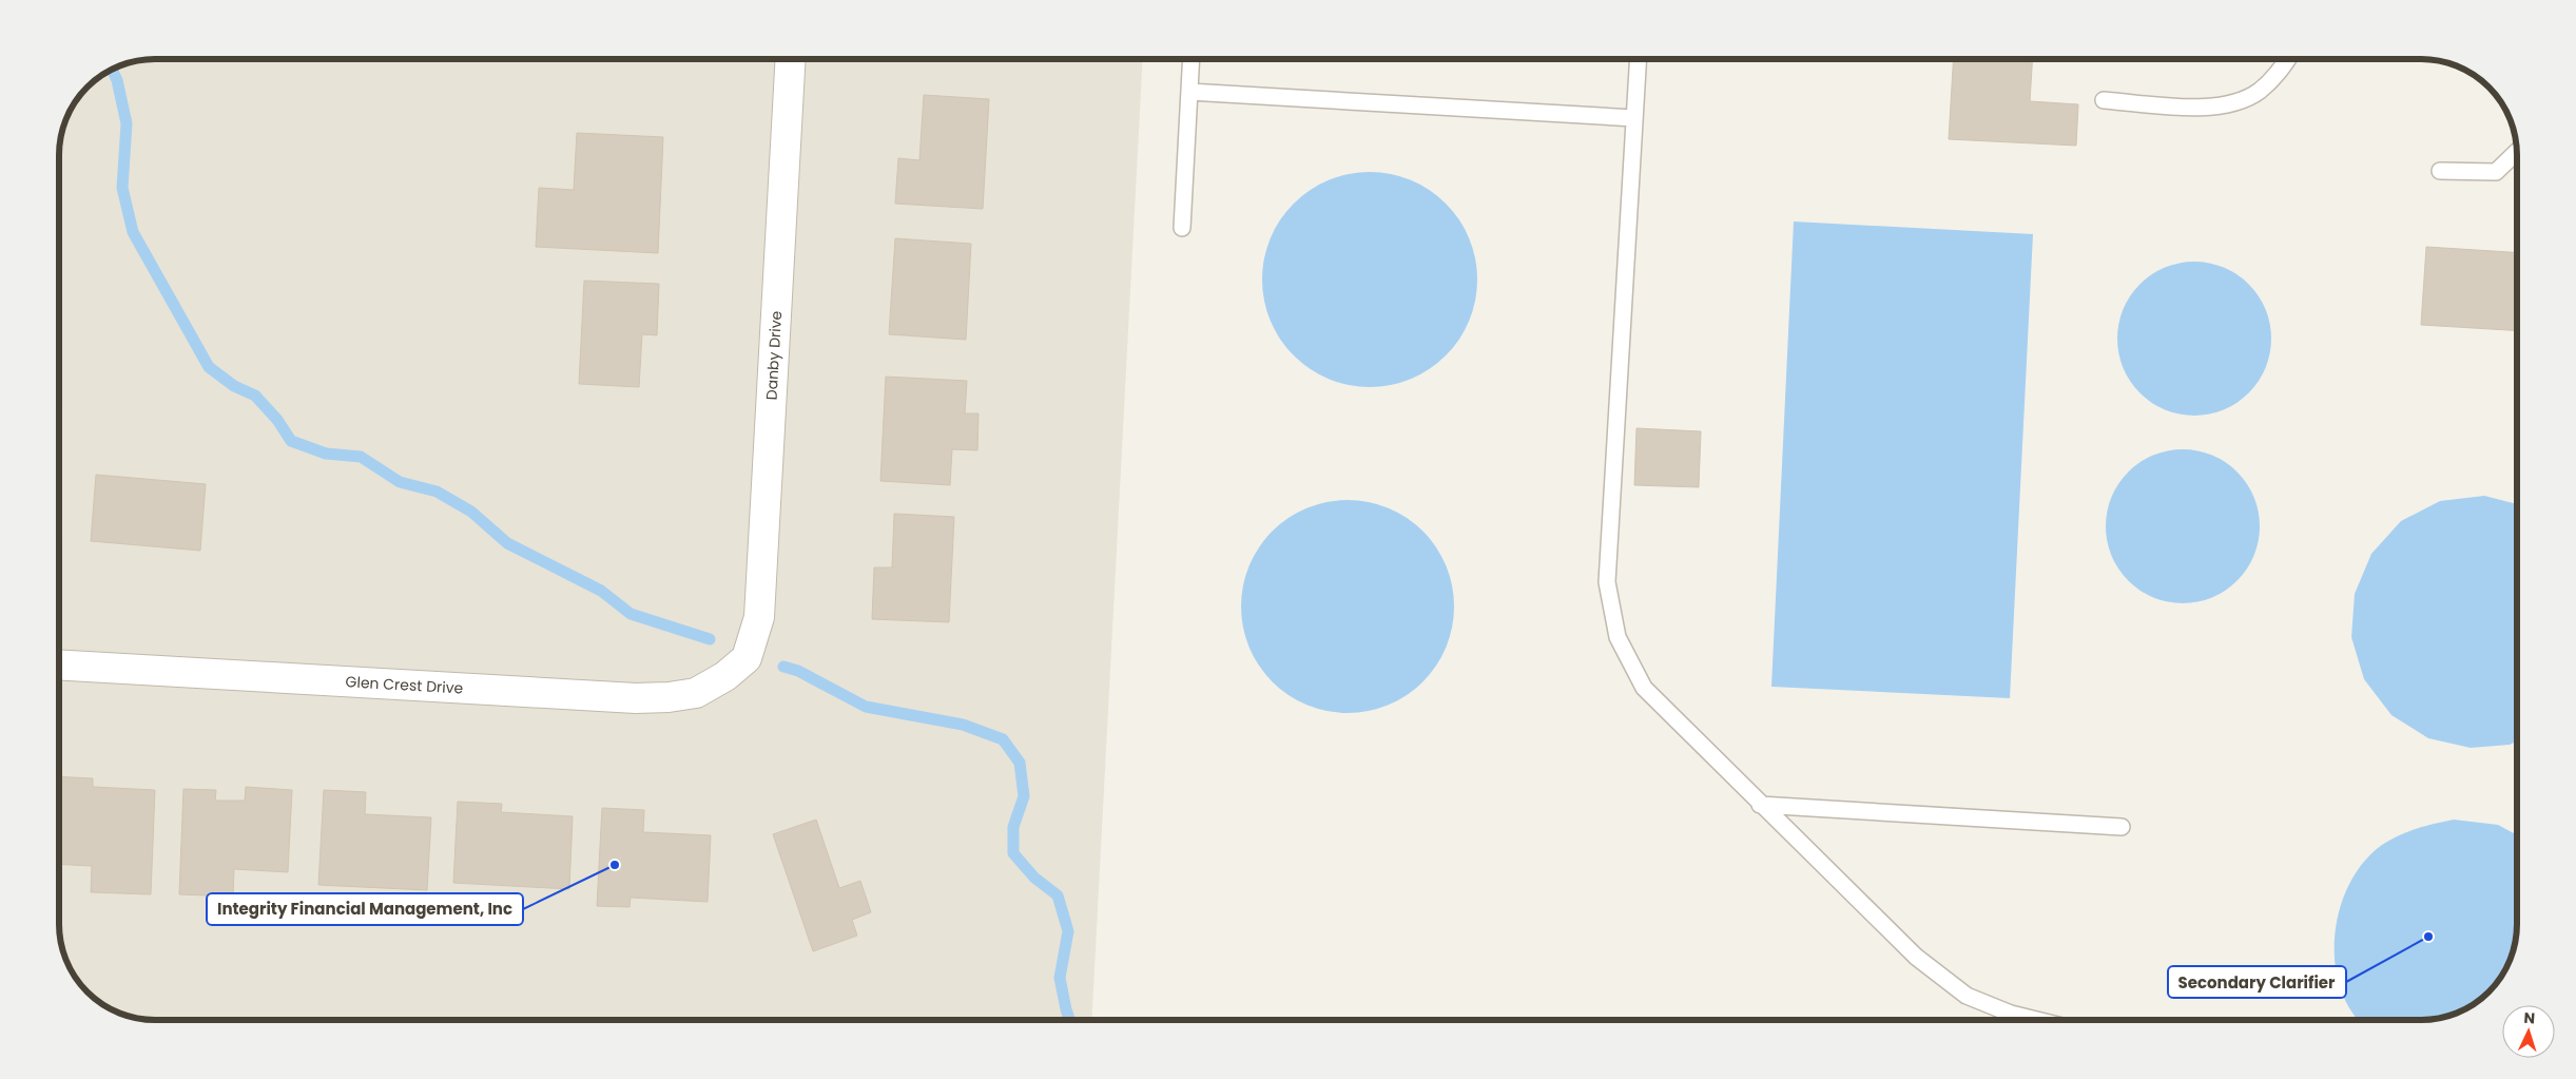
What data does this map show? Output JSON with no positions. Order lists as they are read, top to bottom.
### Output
{
  "streets": {
    "street": ["Danby Drive", "Glen Crest Drive"]
  },
  "crossings": [
    ["Danby Drive", "Glen Crest Drive"]
  ],
  "places": ["Integrity Financial Management, Inc", "Secondary Clarifier"],
  "north": "top"
}
